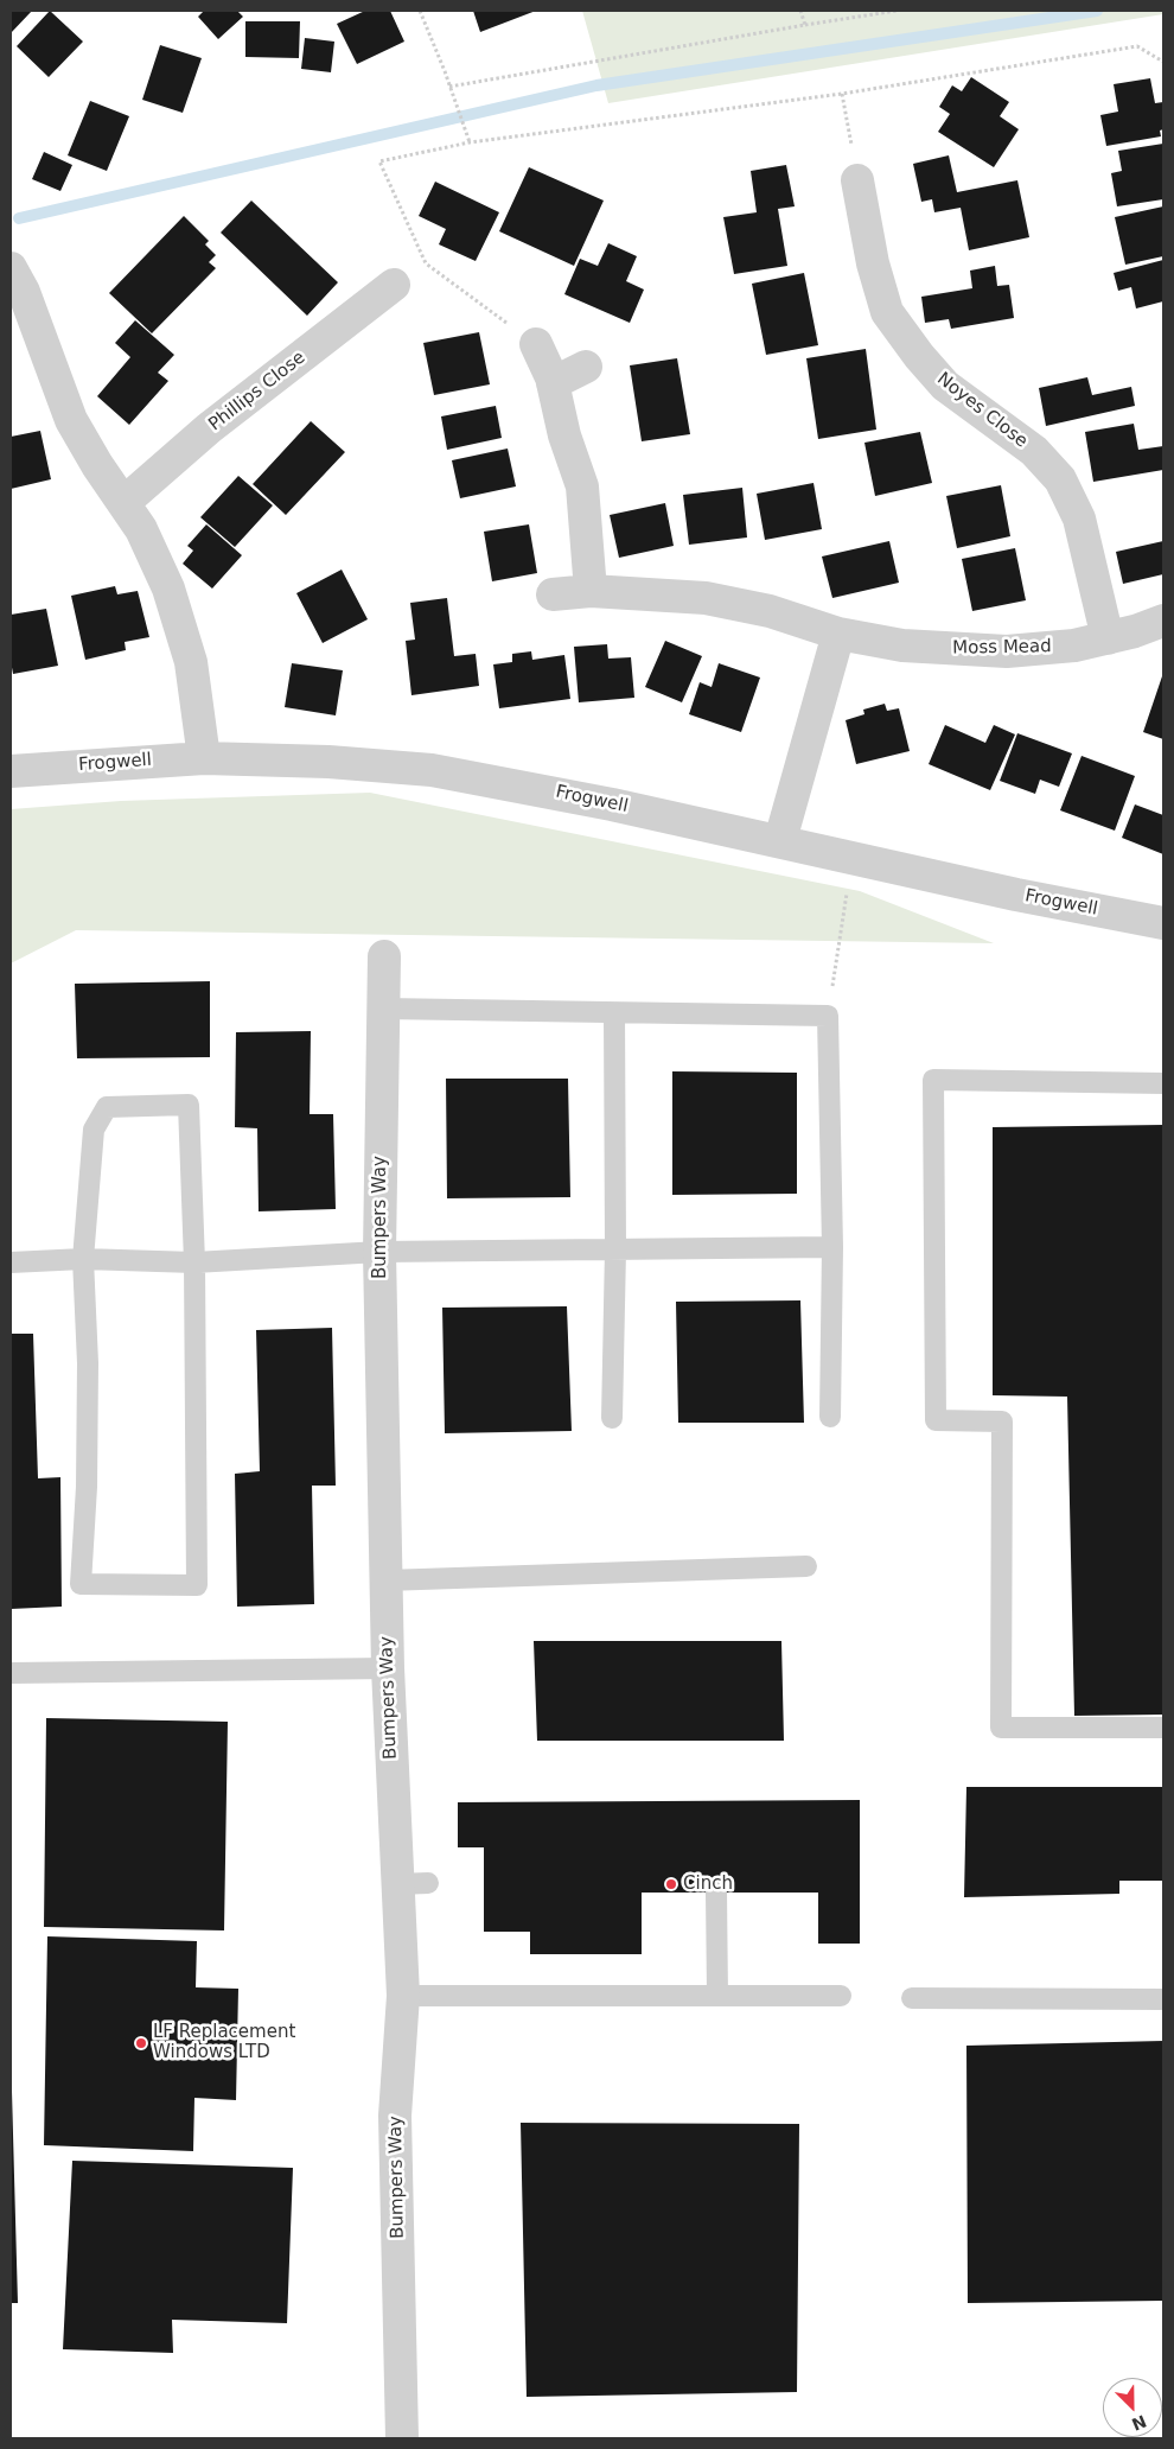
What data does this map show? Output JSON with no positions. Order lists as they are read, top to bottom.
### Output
{
  "streets": {
    "street": [
      "Phillips Close",
      "Noyes Close",
      "Moss Mead",
      "Frogwell",
      "Bumpers Way"
    ]
  },
  "crossings": [
    ["Noyes Close", "Moss Mead"]
  ],
  "places": ["Cinch", "LF Replacement Windows LTD"],
  "north": "bottom right"
}
